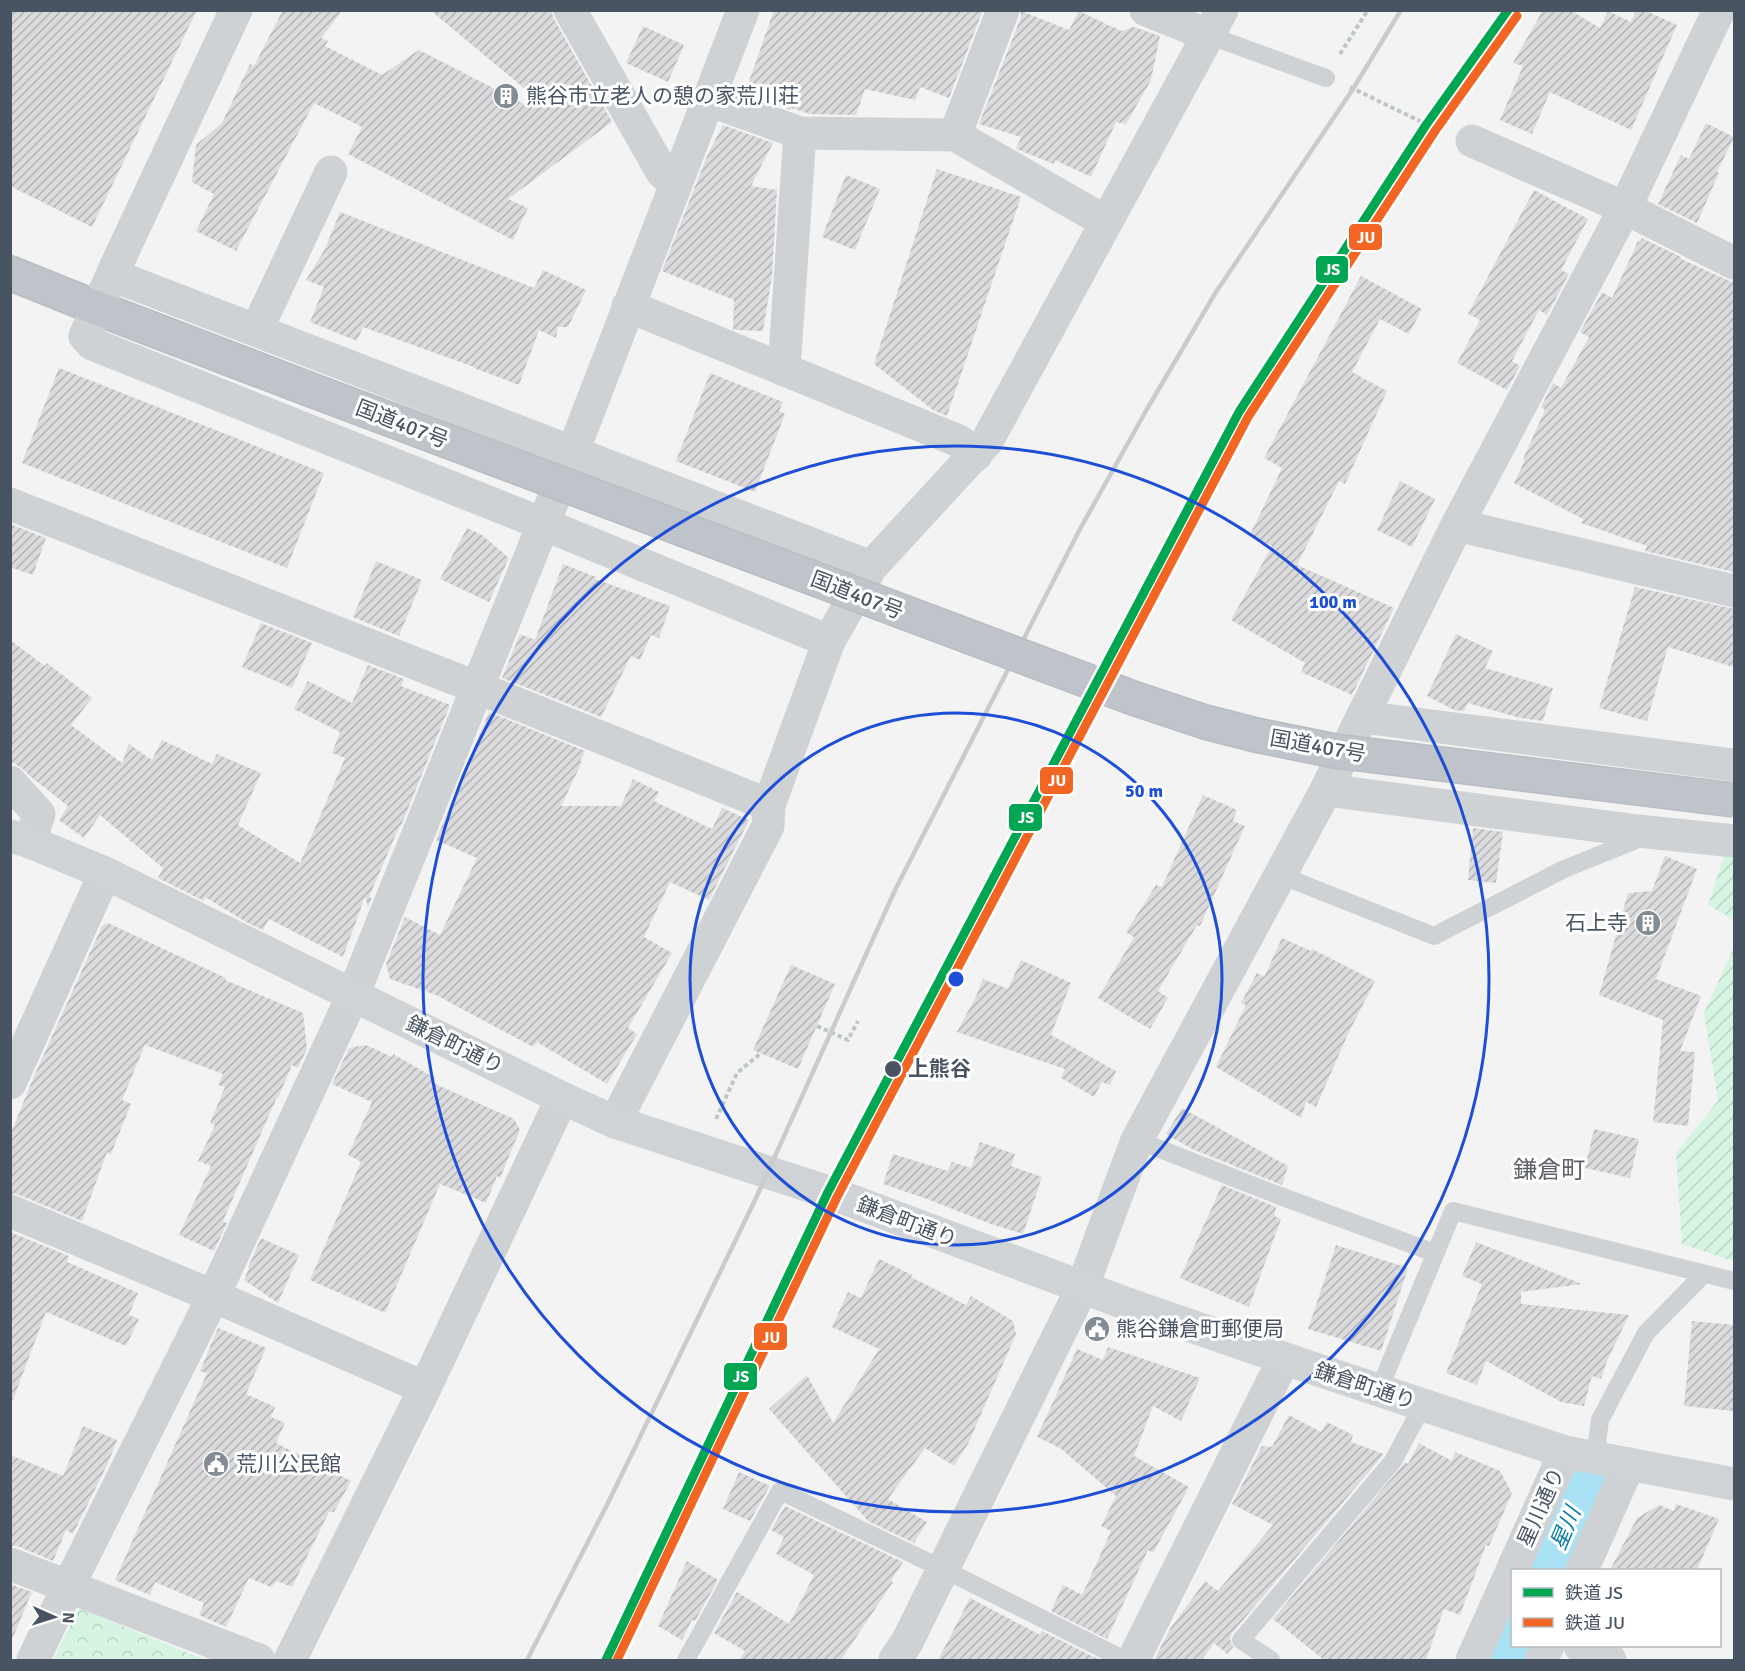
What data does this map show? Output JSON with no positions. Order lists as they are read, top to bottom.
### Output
{
  "streets": {
    "highway": ["国道407号"],
    "street": ["鎌倉町通り", "星川通り"]
  },
  "crossings": [
    ["鎌倉町通り", "星川通り"]
  ],
  "districts": ["鎌倉町"],
  "water": ["星川"],
  "places": {
    "building": ["熊谷市立老人の憩の家荒川荘", "石上寺"],
    "other": ["上熊谷"],
    "public building": ["熊谷鎌倉町郵便局", "荒川公民館"]
  },
  "lines": ["rail line JS", "rail line JU"],
  "legend": ["鉄道 JS", "鉄道 JU"],
  "north": "right",
  "rings": ["100 m", "50 m"]
}
